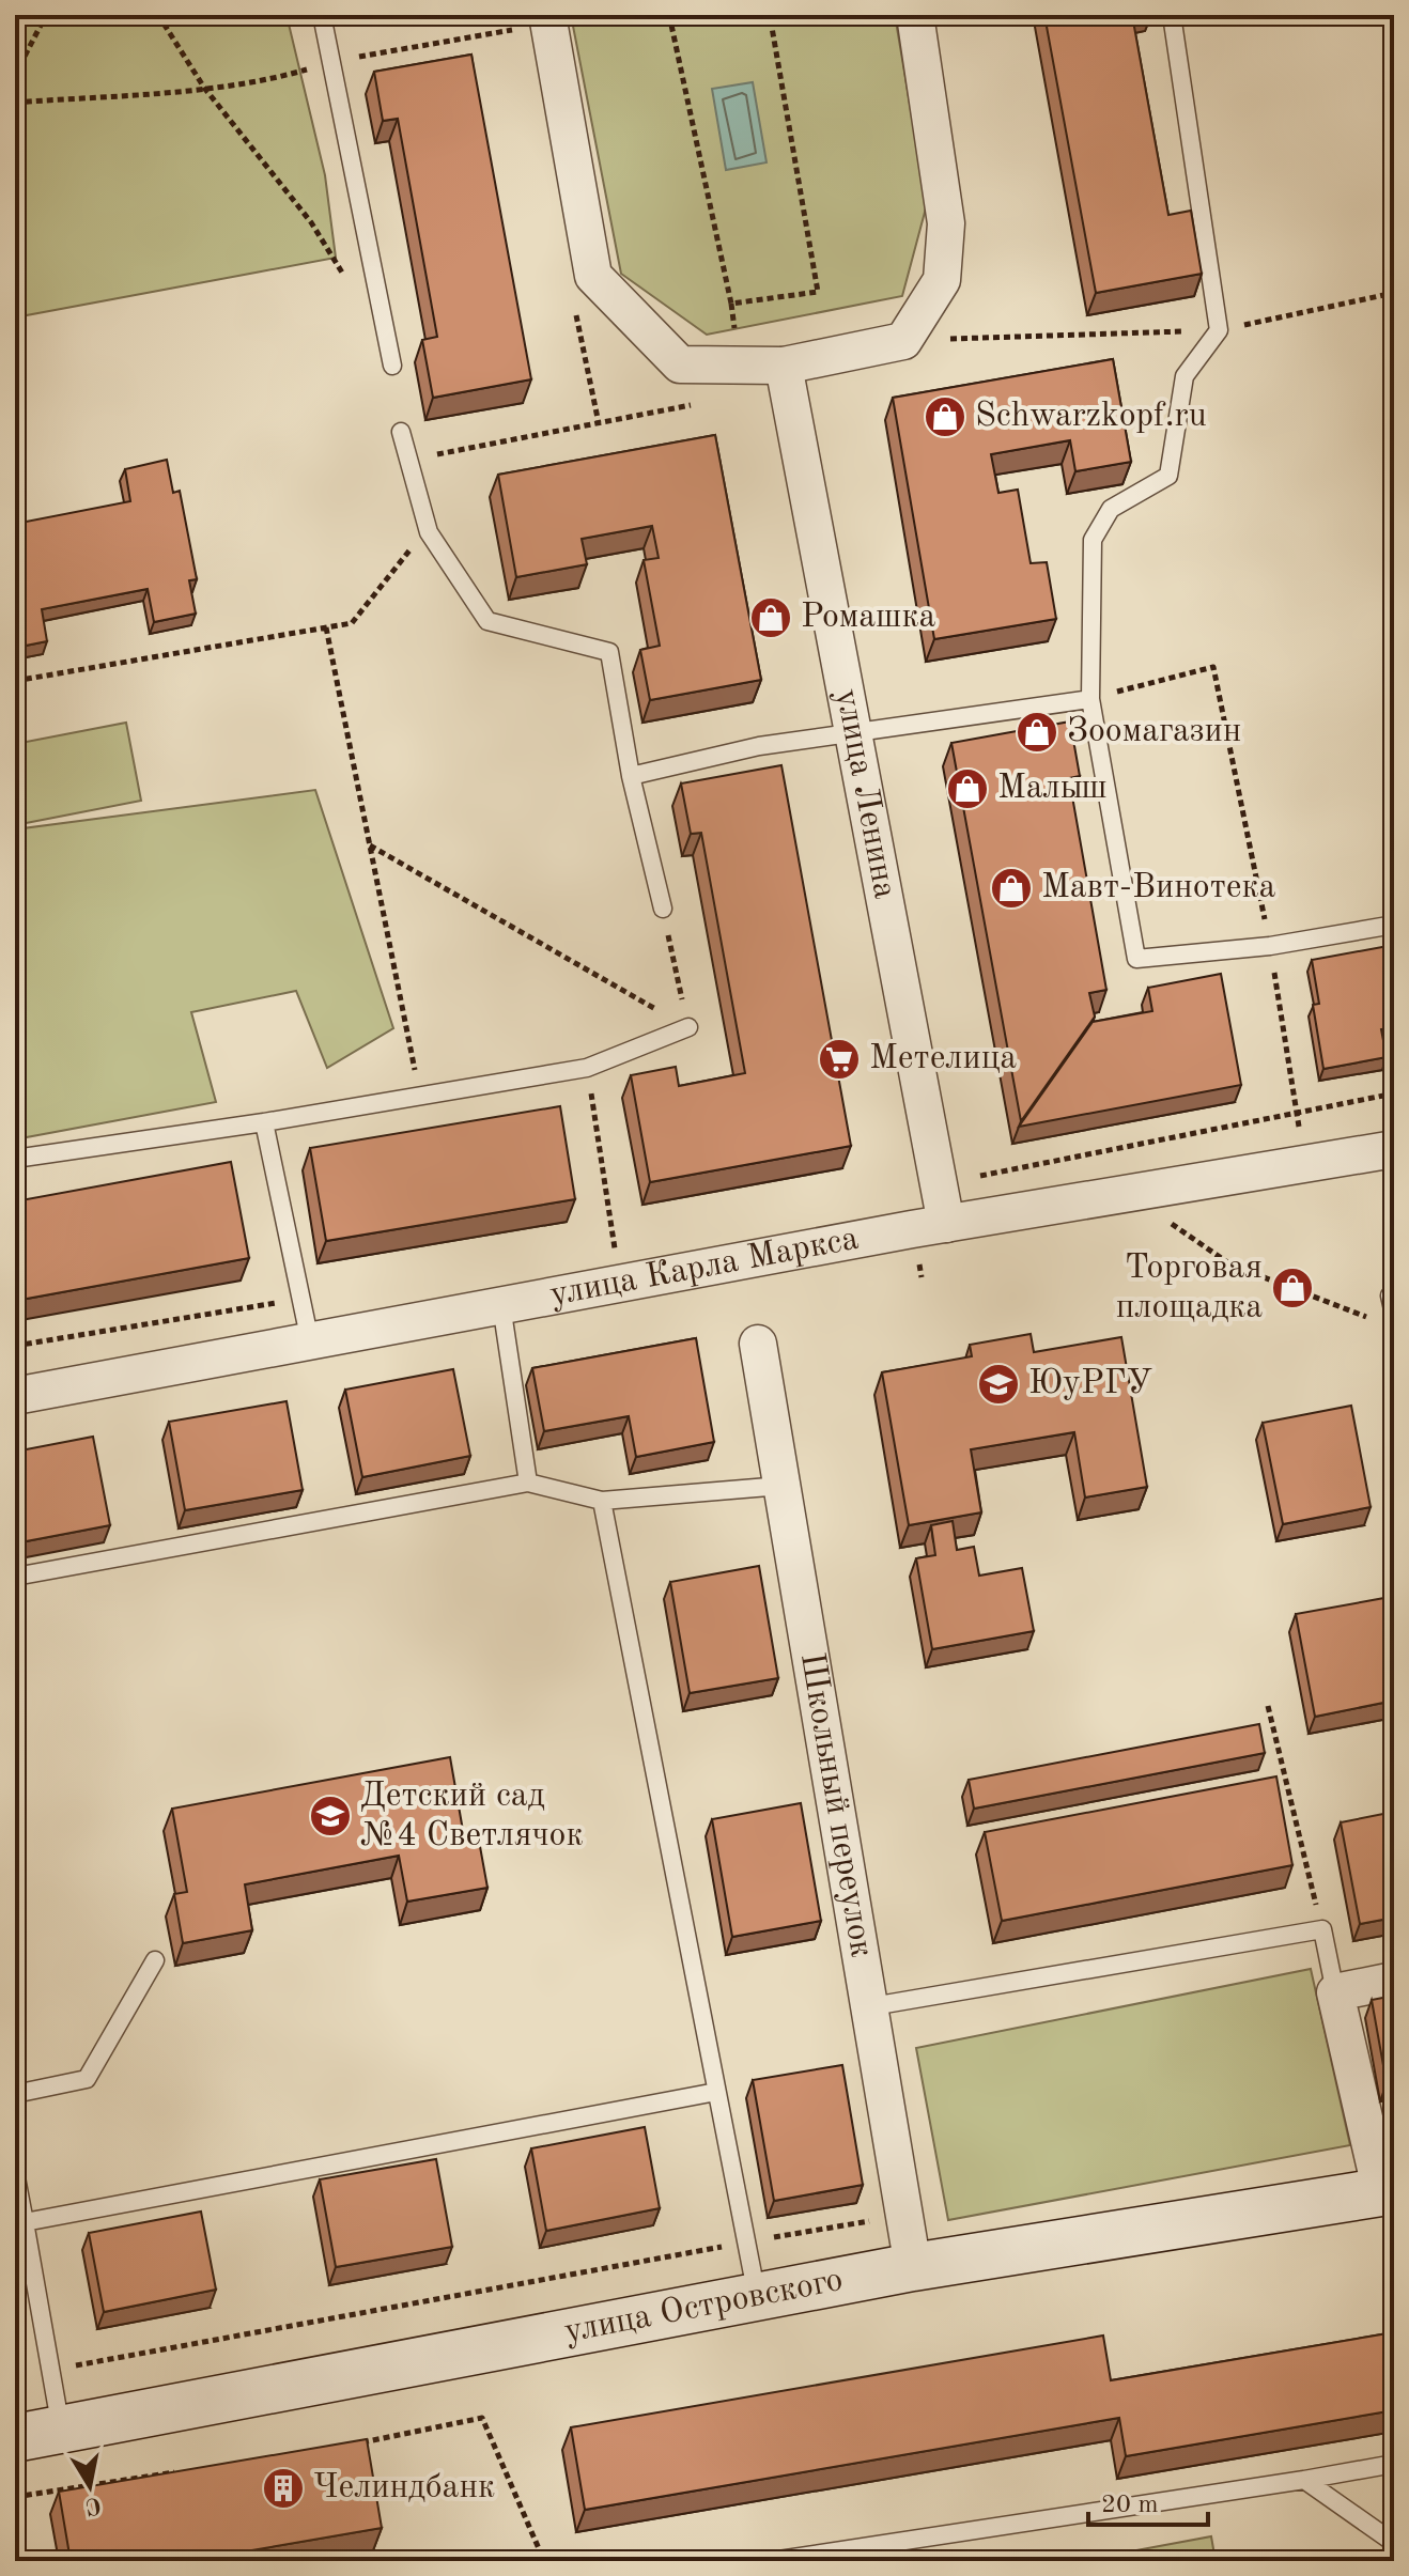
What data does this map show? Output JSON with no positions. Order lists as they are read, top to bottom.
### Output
{
  "streets": {
    "street": [
      "улица Ленина",
      "улица Карла Маркса",
      "Школьный переулок",
      "улица Островского"
    ]
  },
  "crossings": [
    ["улица Ленина", "улица Карла Маркса"],
    ["Школьный переулок", "улица Островского"]
  ],
  "places": {
    "shop": [
      "Schwarzkopf.ru",
      "Ромашка",
      "Зоомагазин",
      "Малыш",
      "Мавт-Винотека",
      "Торговая площадка"
    ],
    "supermarket": ["Метелица"],
    "school or university": ["ЮуРГУ", "Детский сад №4 Светлячок"],
    "building": ["Челиндбанк"]
  },
  "scale_bar": "20 m",
  "north": "bottom"
}
